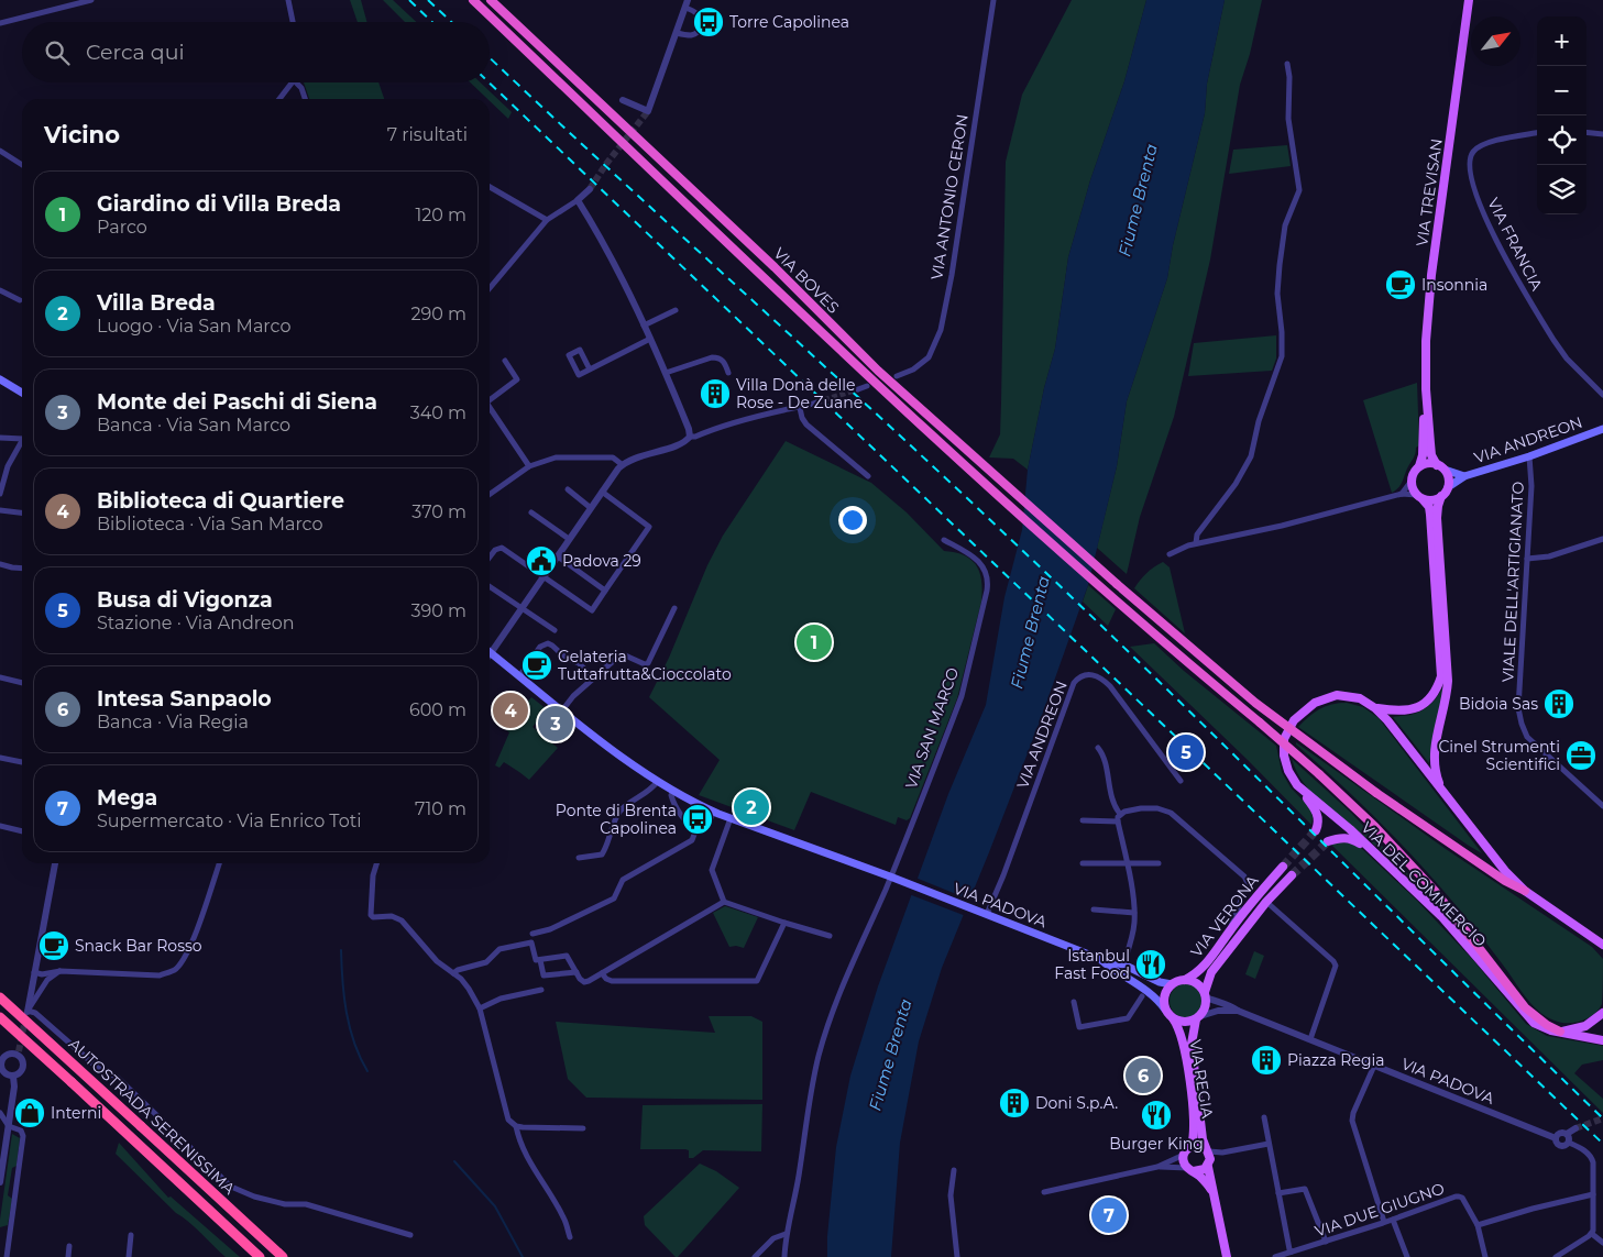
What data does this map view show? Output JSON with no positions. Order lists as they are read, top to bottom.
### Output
{
  "streets": {
    "highway": ["VIA BOVES", "VIA DEL COMMERCIO", "AUTOSTRADA SERENISSIMA"],
    "main road": [
      "VIA TREVISAN",
      "VIA ANDREON",
      "VIA PADOVA",
      "VIA VERONA",
      "VIA REGIA"
    ],
    "street": [
      "VIA ANTONIO CERON",
      "VIA FRANCIA",
      "VIALE DELL'ARTIGIANATO",
      "VIA SAN MARCO",
      "VIA DUE GIUGNO"
    ]
  },
  "crossings": [
    ["VIA TREVISAN", "VIA ANDREON"],
    ["VIA BOVES", "VIA DEL COMMERCIO"],
    ["VIA ANDREON", "VIALE DELL'ARTIGIANATO"],
    ["VIA ANDREON", "VIA PADOVA"],
    ["VIA SAN MARCO", "VIA PADOVA"],
    ["VIA PADOVA", "VIA VERONA"],
    ["VIA PADOVA", "VIA REGIA"],
    ["VIA VERONA", "VIA REGIA"]
  ],
  "water": ["Fiume Brenta"],
  "places": {
    "bus stop": ["Torre Capolinea", "Ponte di Brenta Capolinea"],
    "cafe": ["Insonnia", "Gelateria Tuttafrutta&Cioccolato", "Snack Bar Rosso"],
    "building": [
      "Villa Donà delle Rose - De Zuane",
      "Bidoia Sas",
      "Piazza Regia",
      "Doni S.p.A."
    ],
    "public building": ["Padova 29"],
    "office": ["Cinel Strumenti Scientifici"],
    "restaurant": ["Istanbul Fast Food", "Burger King"],
    "shop": ["Interni"]
  },
  "north": "top right",
  "page": {
    "map_buttons": ["+", "−"],
    "search": "Cerca qui",
    "heading": ["Vicino", "7 risultati"],
    "list": [
      {
        "mark": "1",
        "name": "Giardino di Villa Breda",
        "note": "Parco",
        "value": "120 m"
      },
      {
        "mark": "2",
        "name": "Villa Breda",
        "note": "Luogo · Via San Marco",
        "value": "290 m"
      },
      {
        "mark": "3",
        "name": "Monte dei Paschi di Siena",
        "note": "Banca · Via San Marco",
        "value": "340 m"
      },
      {
        "mark": "4",
        "name": "Biblioteca di Quartiere",
        "note": "Biblioteca · Via San Marco",
        "value": "370 m"
      },
      {
        "mark": "5",
        "name": "Busa di Vigonza",
        "note": "Stazione · Via Andreon",
        "value": "390 m"
      },
      {
        "mark": "6",
        "name": "Intesa Sanpaolo",
        "note": "Banca · Via Regia",
        "value": "600 m"
      },
      {
        "mark": "7",
        "name": "Mega",
        "note": "Supermercato · Via Enrico Toti",
        "value": "710 m"
      }
    ],
    "pins": [
      "1",
      "4",
      "3",
      "5",
      "2",
      "6",
      "7"
    ]
  }
}
